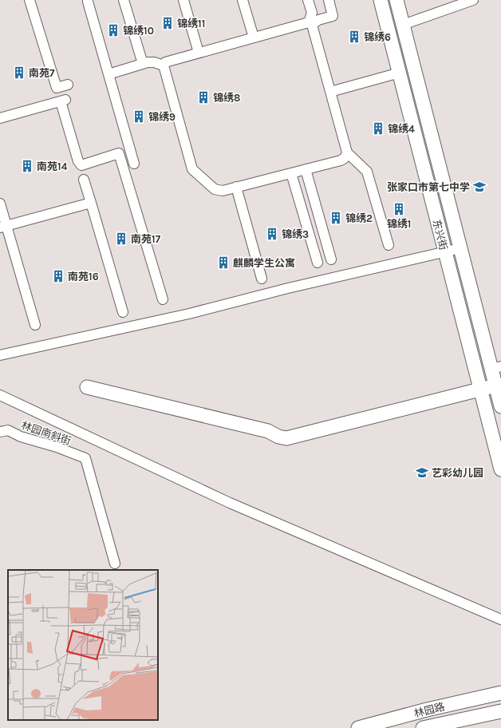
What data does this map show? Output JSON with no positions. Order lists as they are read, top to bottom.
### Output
{
  "streets": {
    "main road": ["东兴街", "林园路"],
    "street": ["林园南斜街"]
  },
  "places": {
    "building": [
      "锦绣11",
      "锦绣10",
      "锦绣6",
      "南苑7",
      "锦绣8",
      "锦绣9",
      "锦绣4",
      "南苑14",
      "锦绣1",
      "锦绣2",
      "锦绣3",
      "南苑17",
      "麒麟学生公寓",
      "南苑16"
    ],
    "school or university": ["张家口市第七中学", "艺彩幼儿园"]
  }
}
